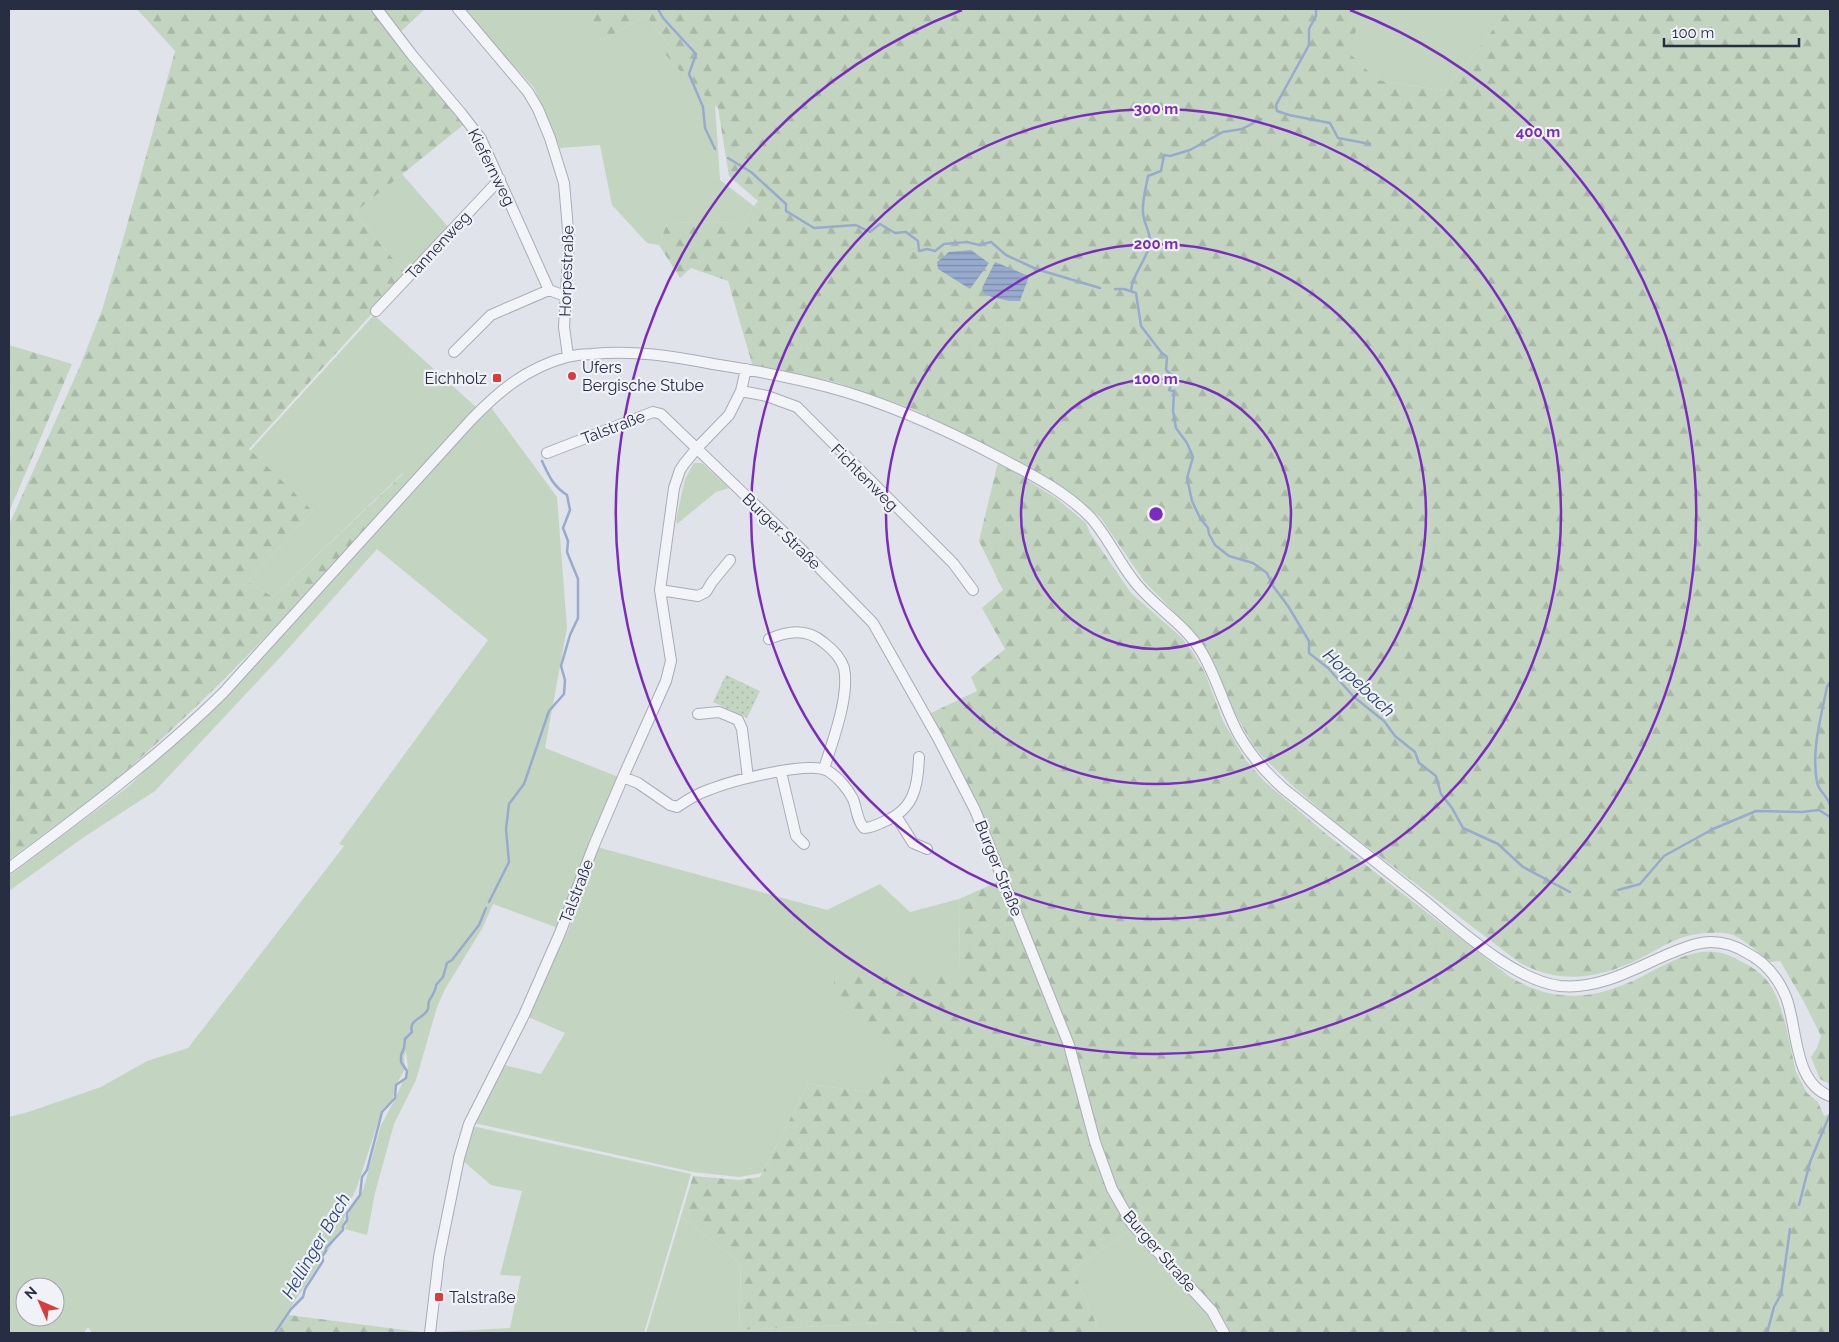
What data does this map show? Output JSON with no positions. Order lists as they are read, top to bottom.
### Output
{
  "streets": {
    "street": [
      "Kiefernweg",
      "Tannenweg",
      "Horpestraße",
      "Talstraße",
      "Fichtenweg",
      "Burger Straße"
    ]
  },
  "crossings": [
    ["Kiefernweg", "Tannenweg"],
    ["Talstraße", "Fichtenweg"],
    ["Talstraße", "Burger Straße"]
  ],
  "water": ["Horpebach", "Hellinger Bach"],
  "places": {
    "other": ["Ufers Bergische Stube"],
    "transit": ["Eichholz", "Talstraße"]
  },
  "scale_bar": "100 m",
  "north": "top left",
  "rings": [
    "300 m",
    "400 m",
    "200 m",
    "100 m"
  ]
}
